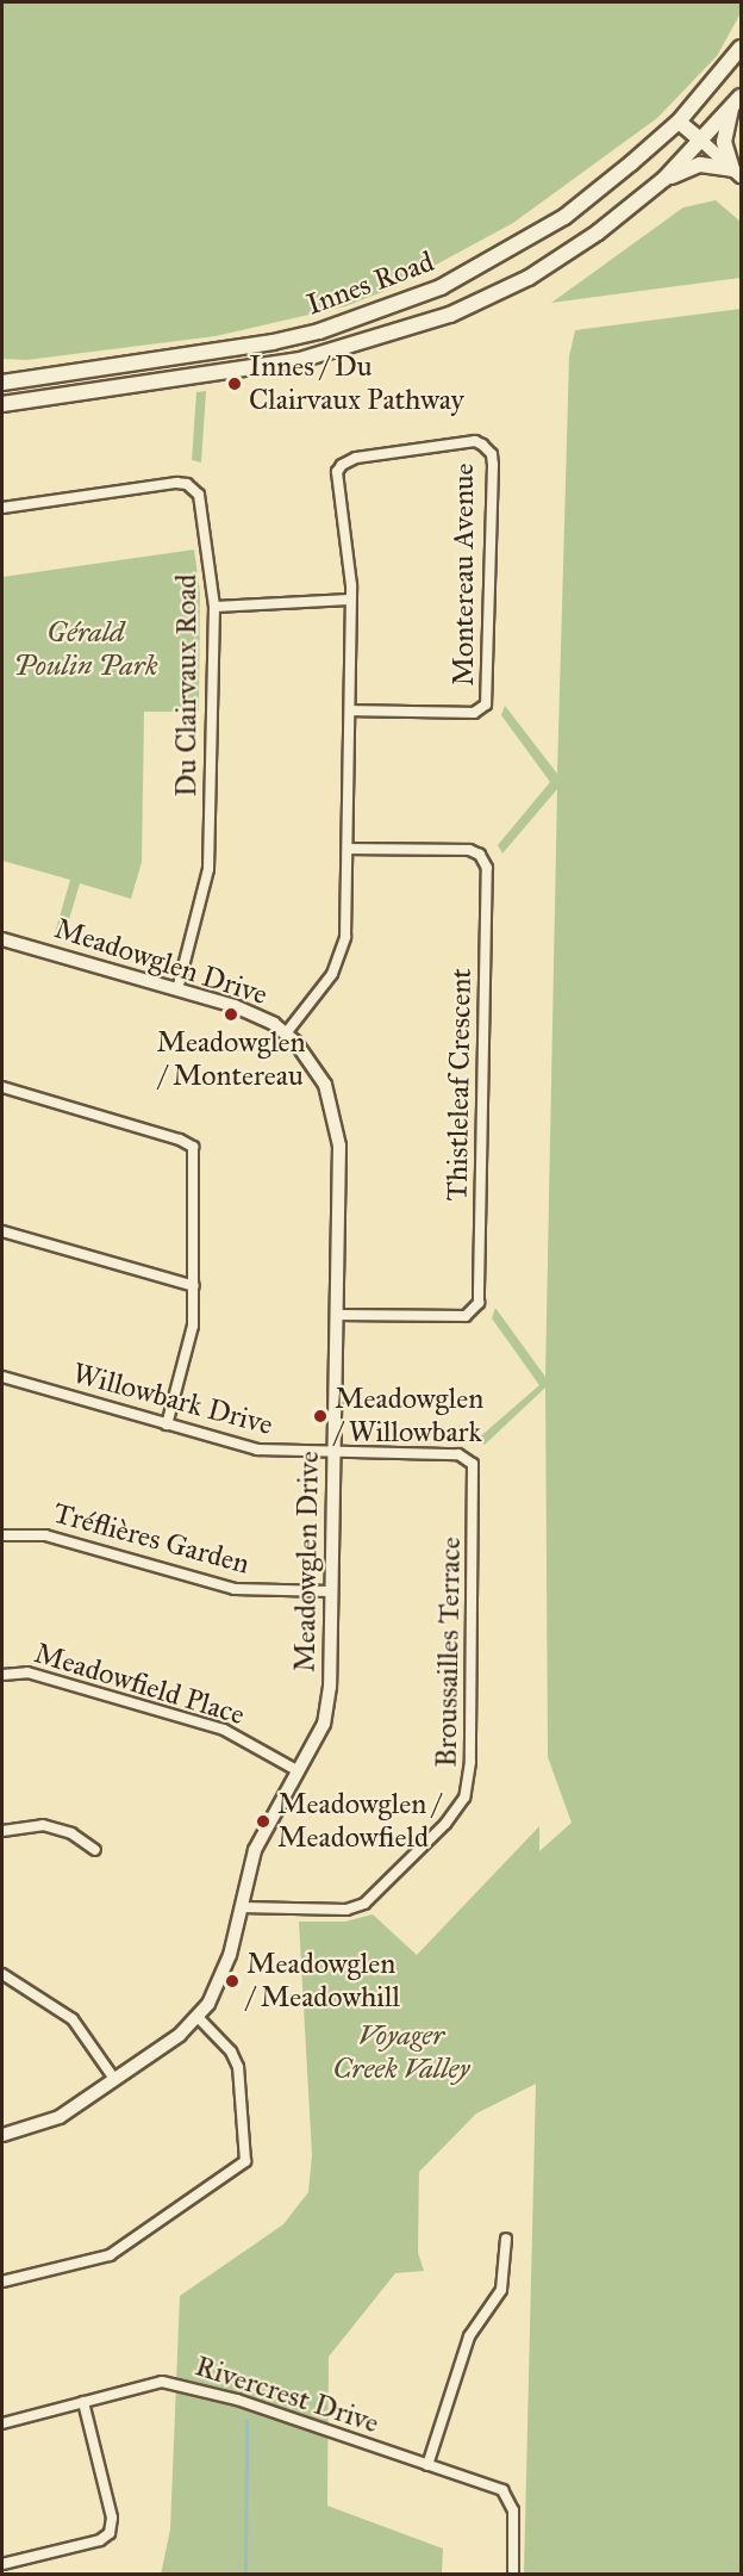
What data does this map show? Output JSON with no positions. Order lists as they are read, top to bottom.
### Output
{
  "streets": {
    "main road": ["Innes Road"],
    "street": [
      "Montereau Avenue",
      "Du Clairvaux Road",
      "Meadowglen Drive",
      "Thistleleaf Crescent",
      "Willowbark Drive",
      "Tréflières Garden",
      "Broussailles Terrace",
      "Meadowfield Place",
      "Rivercrest Drive"
    ]
  },
  "crossings": [
    ["Montereau Avenue", "Meadowglen Drive"],
    ["Montereau Avenue", "Thistleleaf Crescent"],
    ["Du Clairvaux Road", "Meadowglen Drive"],
    ["Meadowglen Drive", "Thistleleaf Crescent"],
    ["Meadowglen Drive", "Willowbark Drive"],
    ["Meadowglen Drive", "Tréflières Garden"],
    ["Meadowglen Drive", "Broussailles Terrace"],
    ["Meadowglen Drive", "Meadowfield Place"],
    ["Willowbark Drive", "Broussailles Terrace"]
  ],
  "parks": ["Gérald Poulin Park", "Voyager Creek Valley"],
  "places": [
    "Innes / Du Clairvaux Pathway",
    "Meadowglen / Montereau",
    "Meadowglen / Willowbark",
    "Meadowglen / Meadowfield",
    "Meadowglen / Meadowhill"
  ]
}
